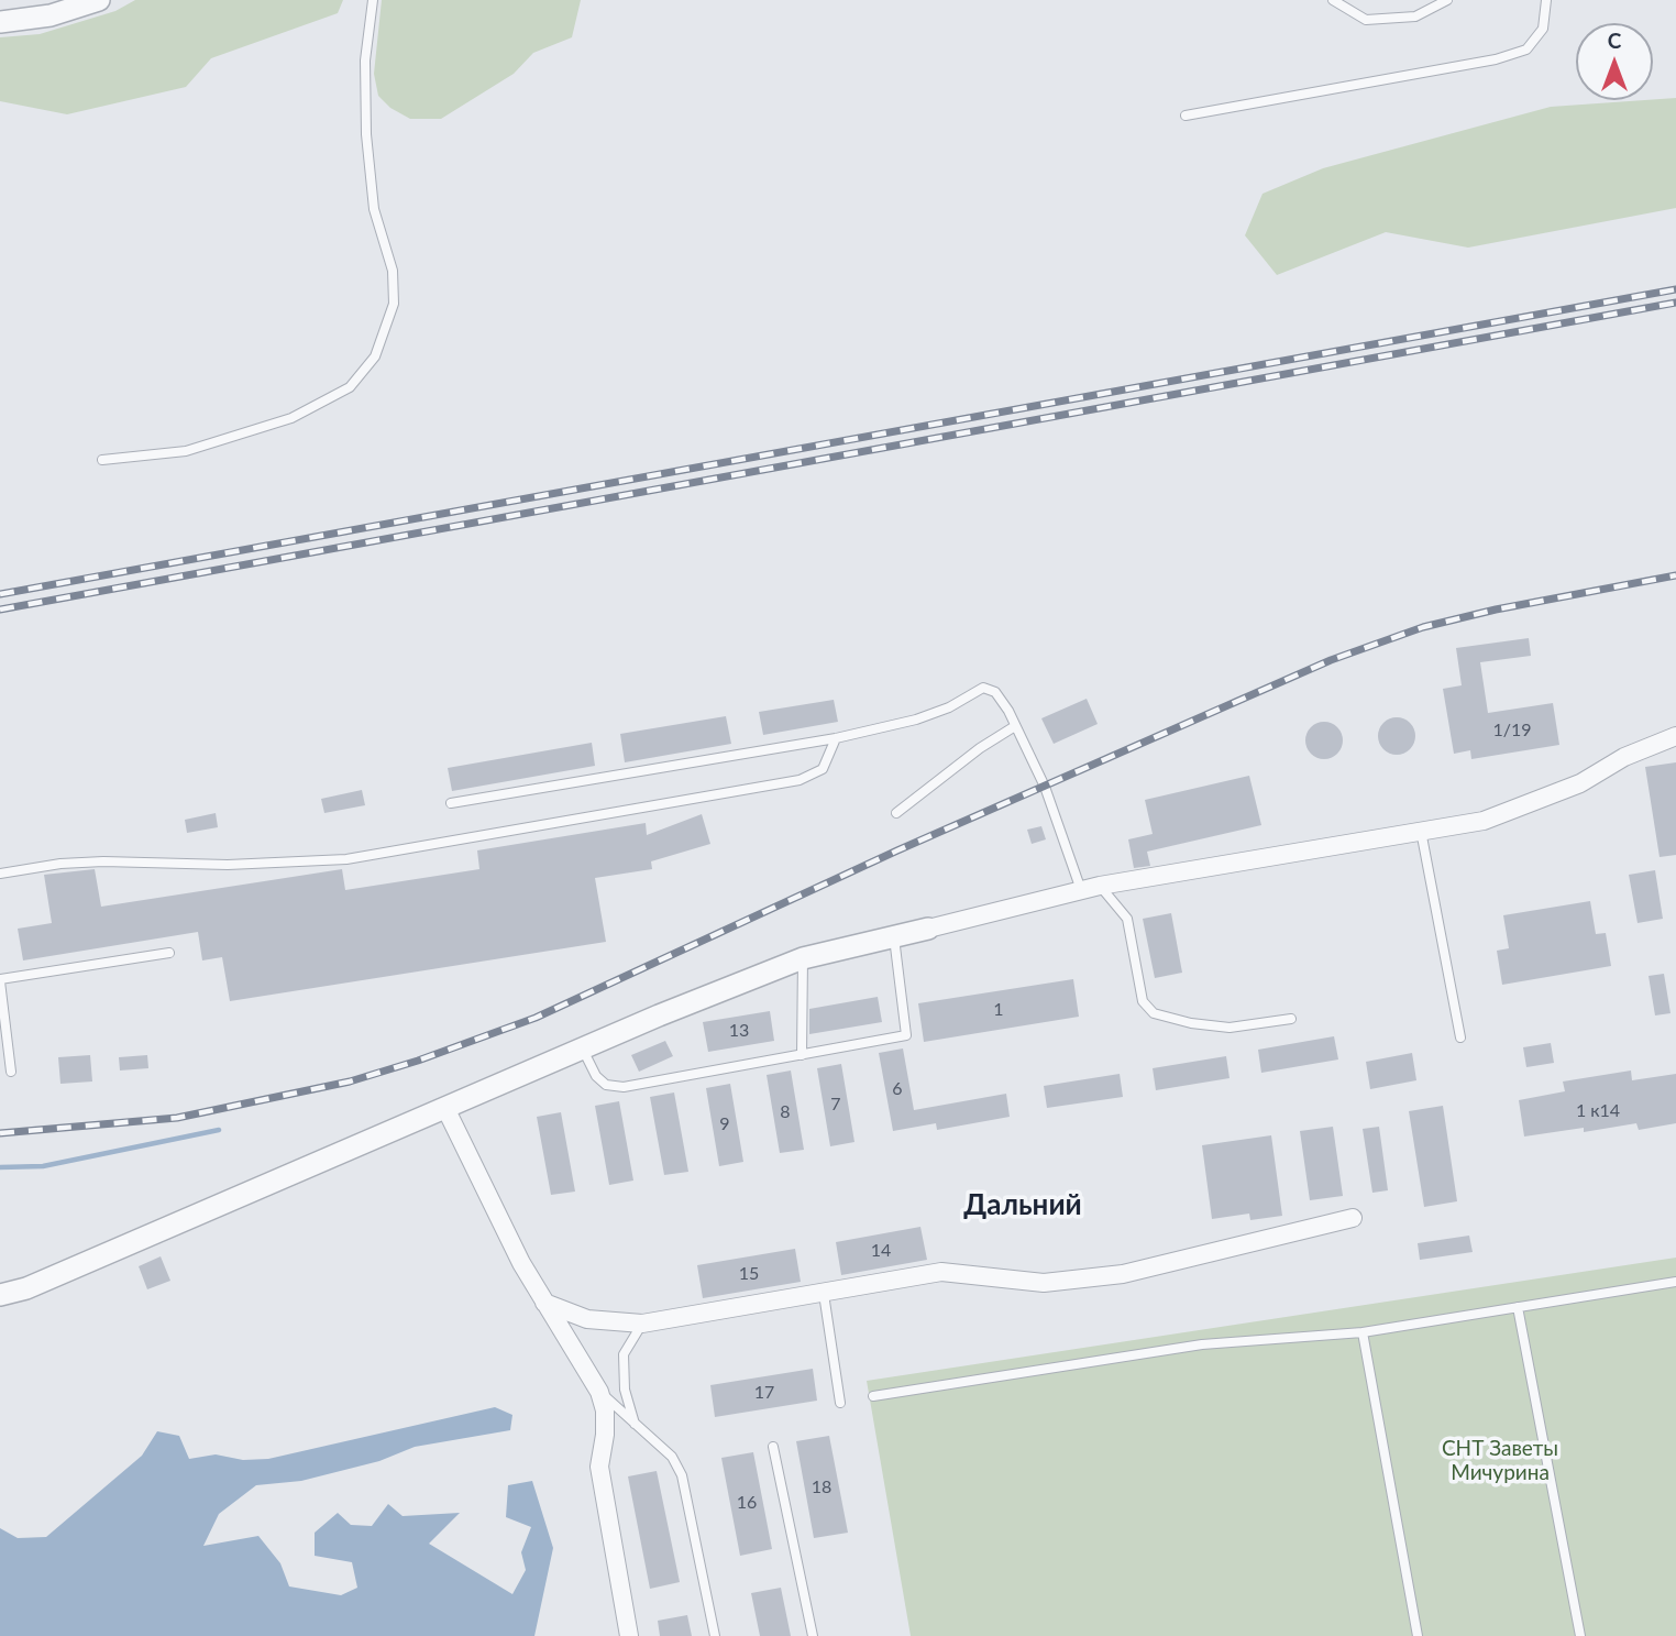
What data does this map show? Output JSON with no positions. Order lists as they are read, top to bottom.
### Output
{
  "districts": ["Дальний"],
  "parks": ["СНТ Заветы Мичурина"],
  "house_numbers": [
    "1/19",
    "1",
    "13",
    "6",
    "7",
    "1 к14",
    "8",
    "9",
    "14",
    "15",
    "17",
    "18",
    "16"
  ],
  "north": "top"
}
